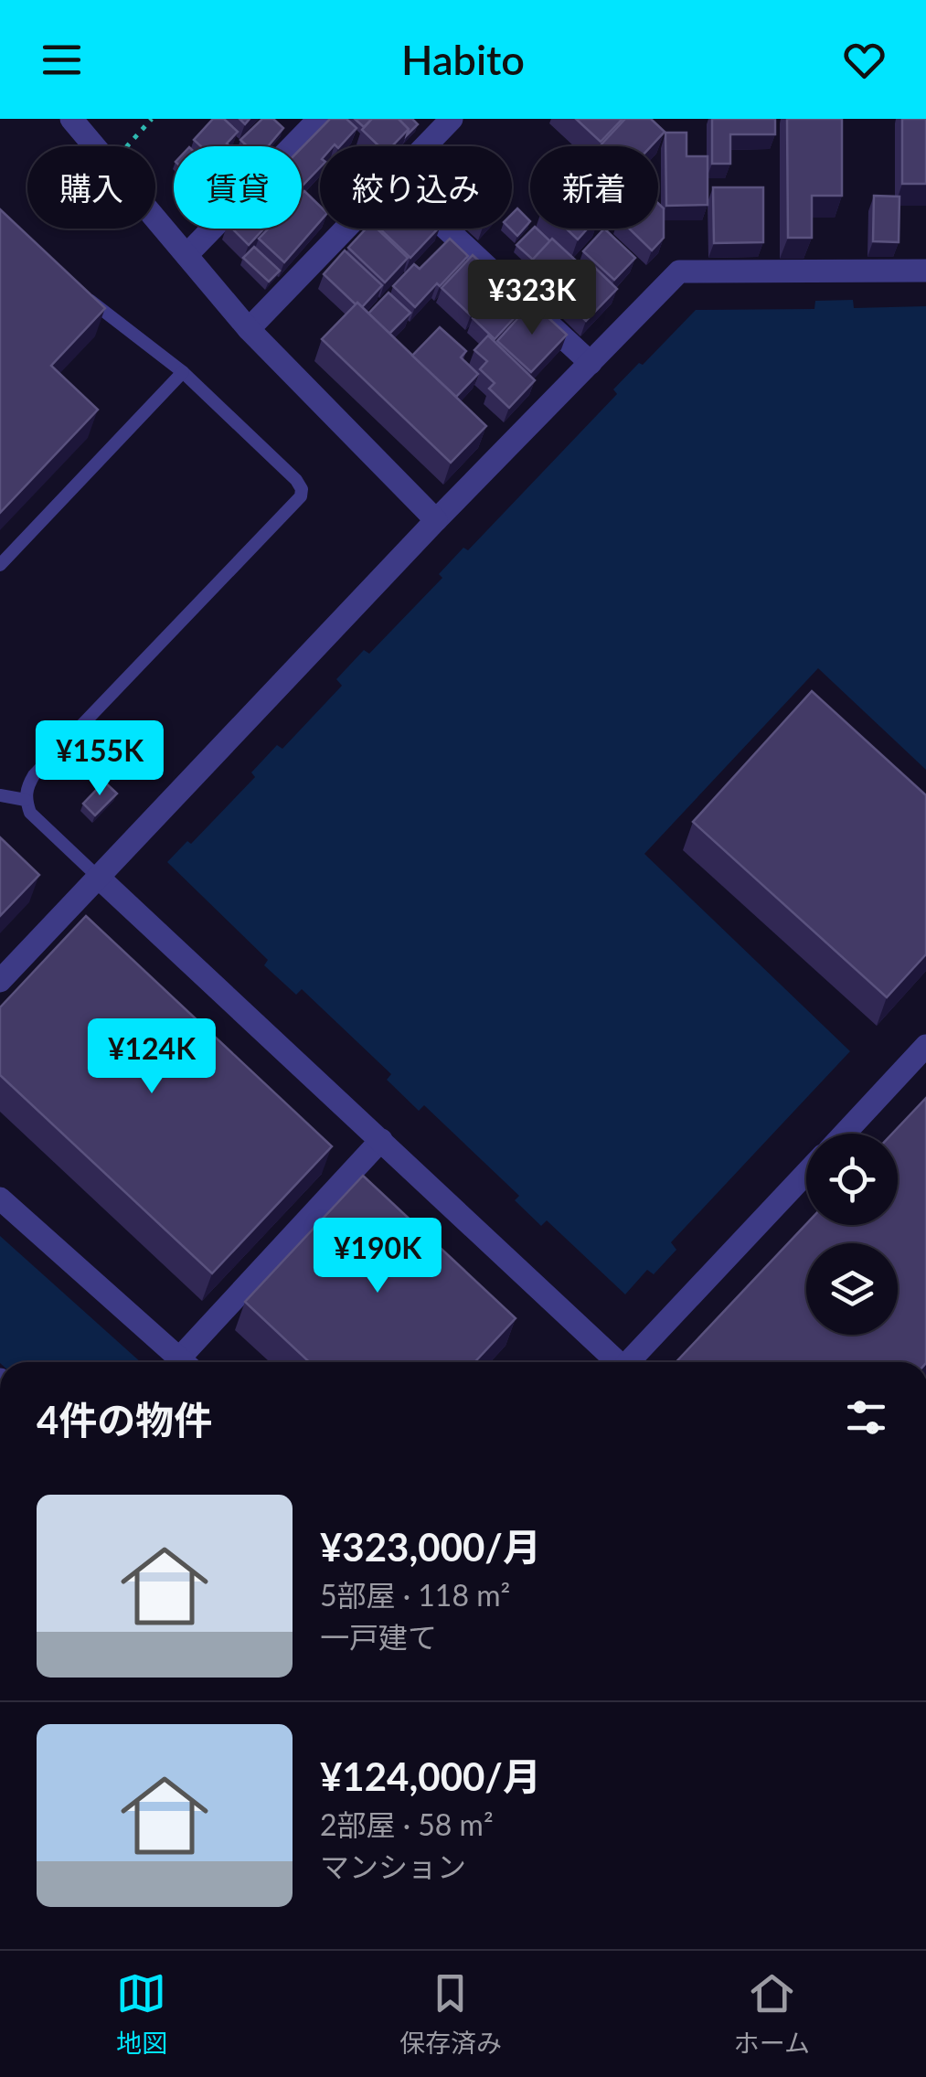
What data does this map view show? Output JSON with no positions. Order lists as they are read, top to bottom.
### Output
{
  "page": {
    "header": "Habito",
    "chip": [
      "購入",
      "賃貸",
      "絞り込み",
      "新着"
    ],
    "price": [
      "¥323K",
      "¥155K",
      "¥124K",
      "¥190K"
    ],
    "heading": "4件の物件",
    "list": [
      {
        "name": "¥323,000/月",
        "note": "5部屋 · 118 m² · 一戸建て"
      },
      {
        "name": "¥124,000/月",
        "note": "2部屋 · 58 m² · マンション"
      }
    ],
    "tabs": ["地図", "保存済み", "ホーム"]
  }
}
